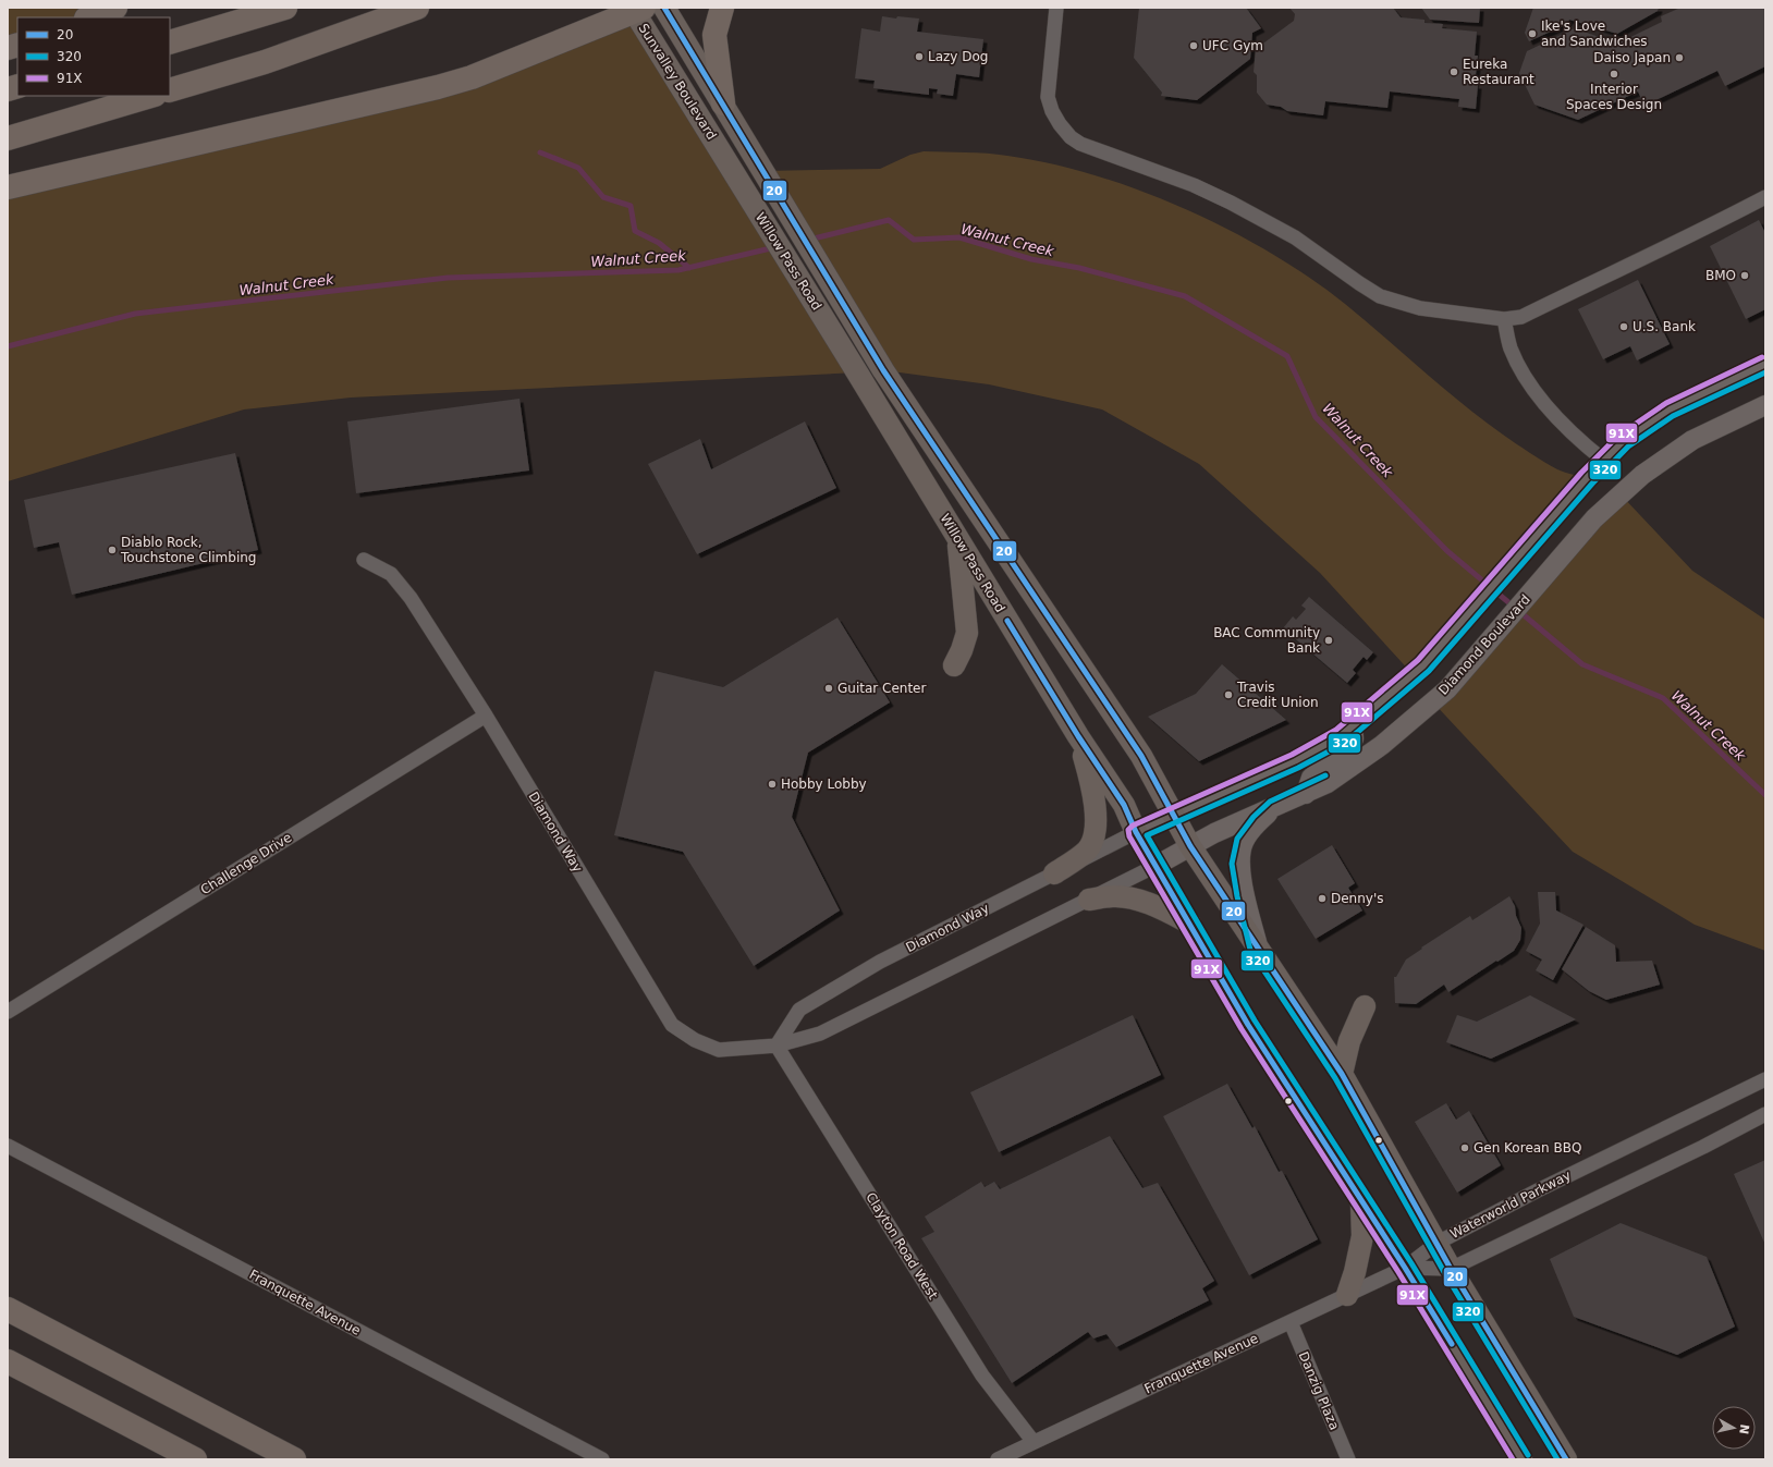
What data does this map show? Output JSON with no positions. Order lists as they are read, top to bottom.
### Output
{
  "streets": {
    "main road": ["Sunvalley Boulevard", "Willow Pass Road", "Diamond Boulevard"],
    "street": [
      "Diamond Way",
      "Challenge Drive",
      "Waterworld Parkway",
      "Clayton Road West",
      "Franquette Avenue",
      "Danzig Plaza"
    ]
  },
  "crossings": [
    ["Sunvalley Boulevard", "Willow Pass Road"],
    ["Willow Pass Road", "Diamond Boulevard"],
    ["Willow Pass Road", "Diamond Way"],
    ["Willow Pass Road", "Waterworld Parkway"],
    ["Willow Pass Road", "Franquette Avenue"],
    ["Diamond Boulevard", "Diamond Way"],
    ["Diamond Way", "Challenge Drive"],
    ["Diamond Way", "Clayton Road West"],
    ["Waterworld Parkway", "Franquette Avenue"],
    ["Clayton Road West", "Franquette Avenue"],
    ["Franquette Avenue", "Danzig Plaza"]
  ],
  "water": ["Walnut Creek"],
  "places": [
    "Ike's Love and Sandwiches",
    "UFC Gym",
    "Lazy Dog",
    "Daiso Japan",
    "Eureka Restaurant",
    "Interior Spaces Design",
    "BMO",
    "U.S. Bank",
    "Diablo Rock, Touchstone Climbing",
    "BAC Community Bank",
    "Guitar Center",
    "Travis Credit Union",
    "Hobby Lobby",
    "Denny's",
    "Gen Korean BBQ"
  ],
  "lines": ["transit line 20", "transit line 91X", "transit line 320"],
  "legend": ["20", "320", "91X"],
  "north": "right"
}
